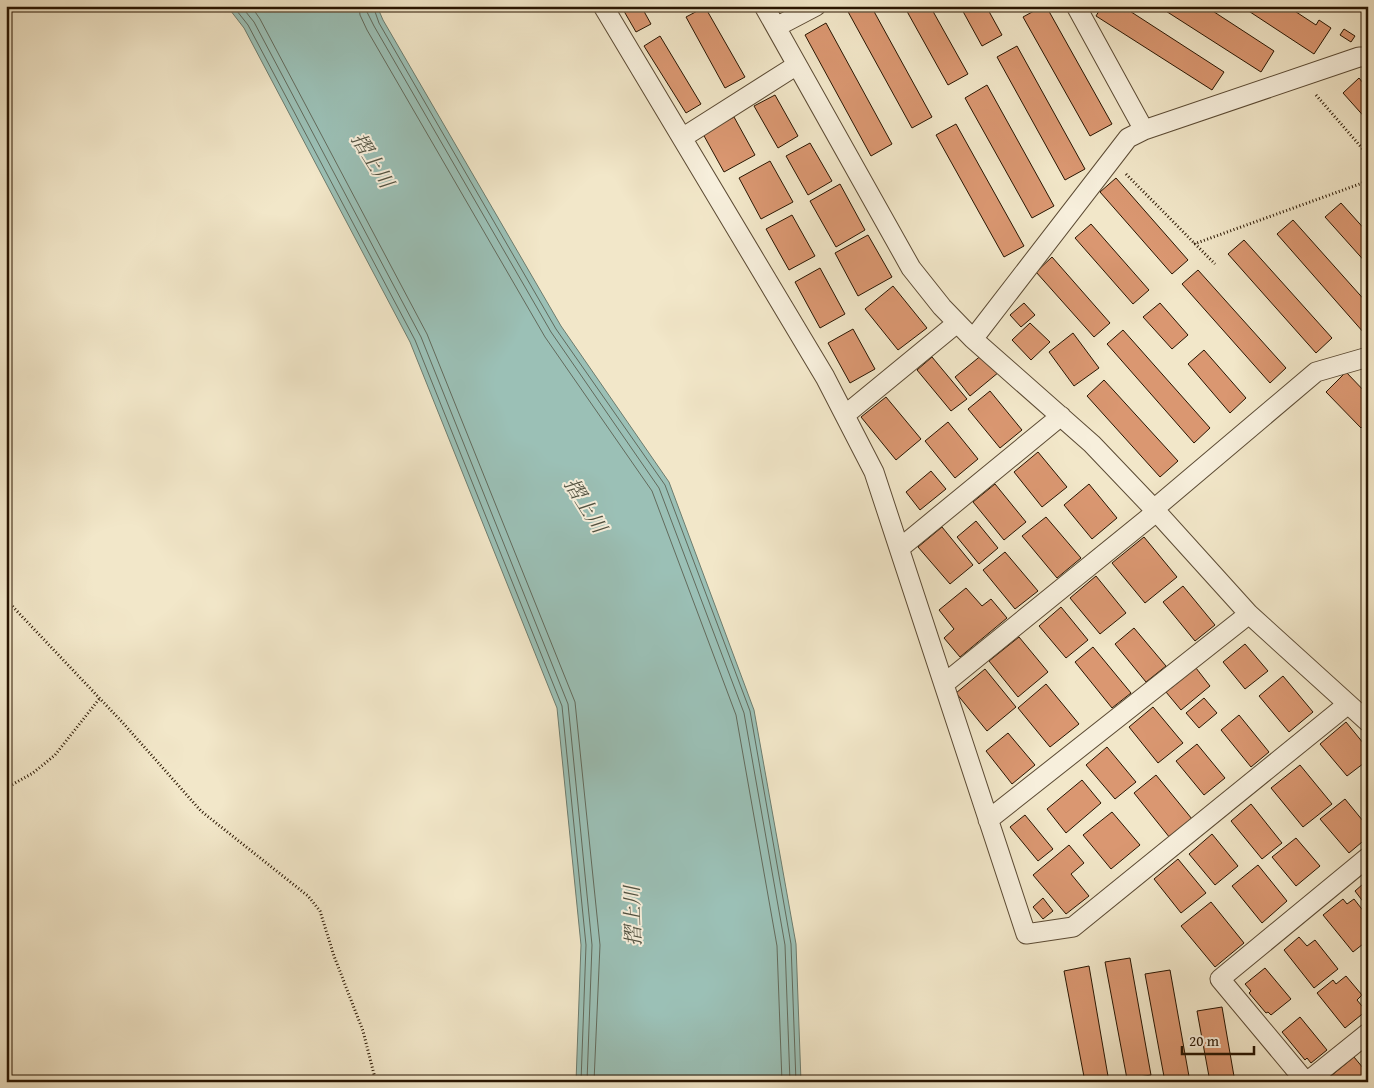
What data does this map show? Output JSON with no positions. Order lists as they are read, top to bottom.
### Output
{
  "water": ["摺上川"],
  "scale_bar": "20 m"
}
